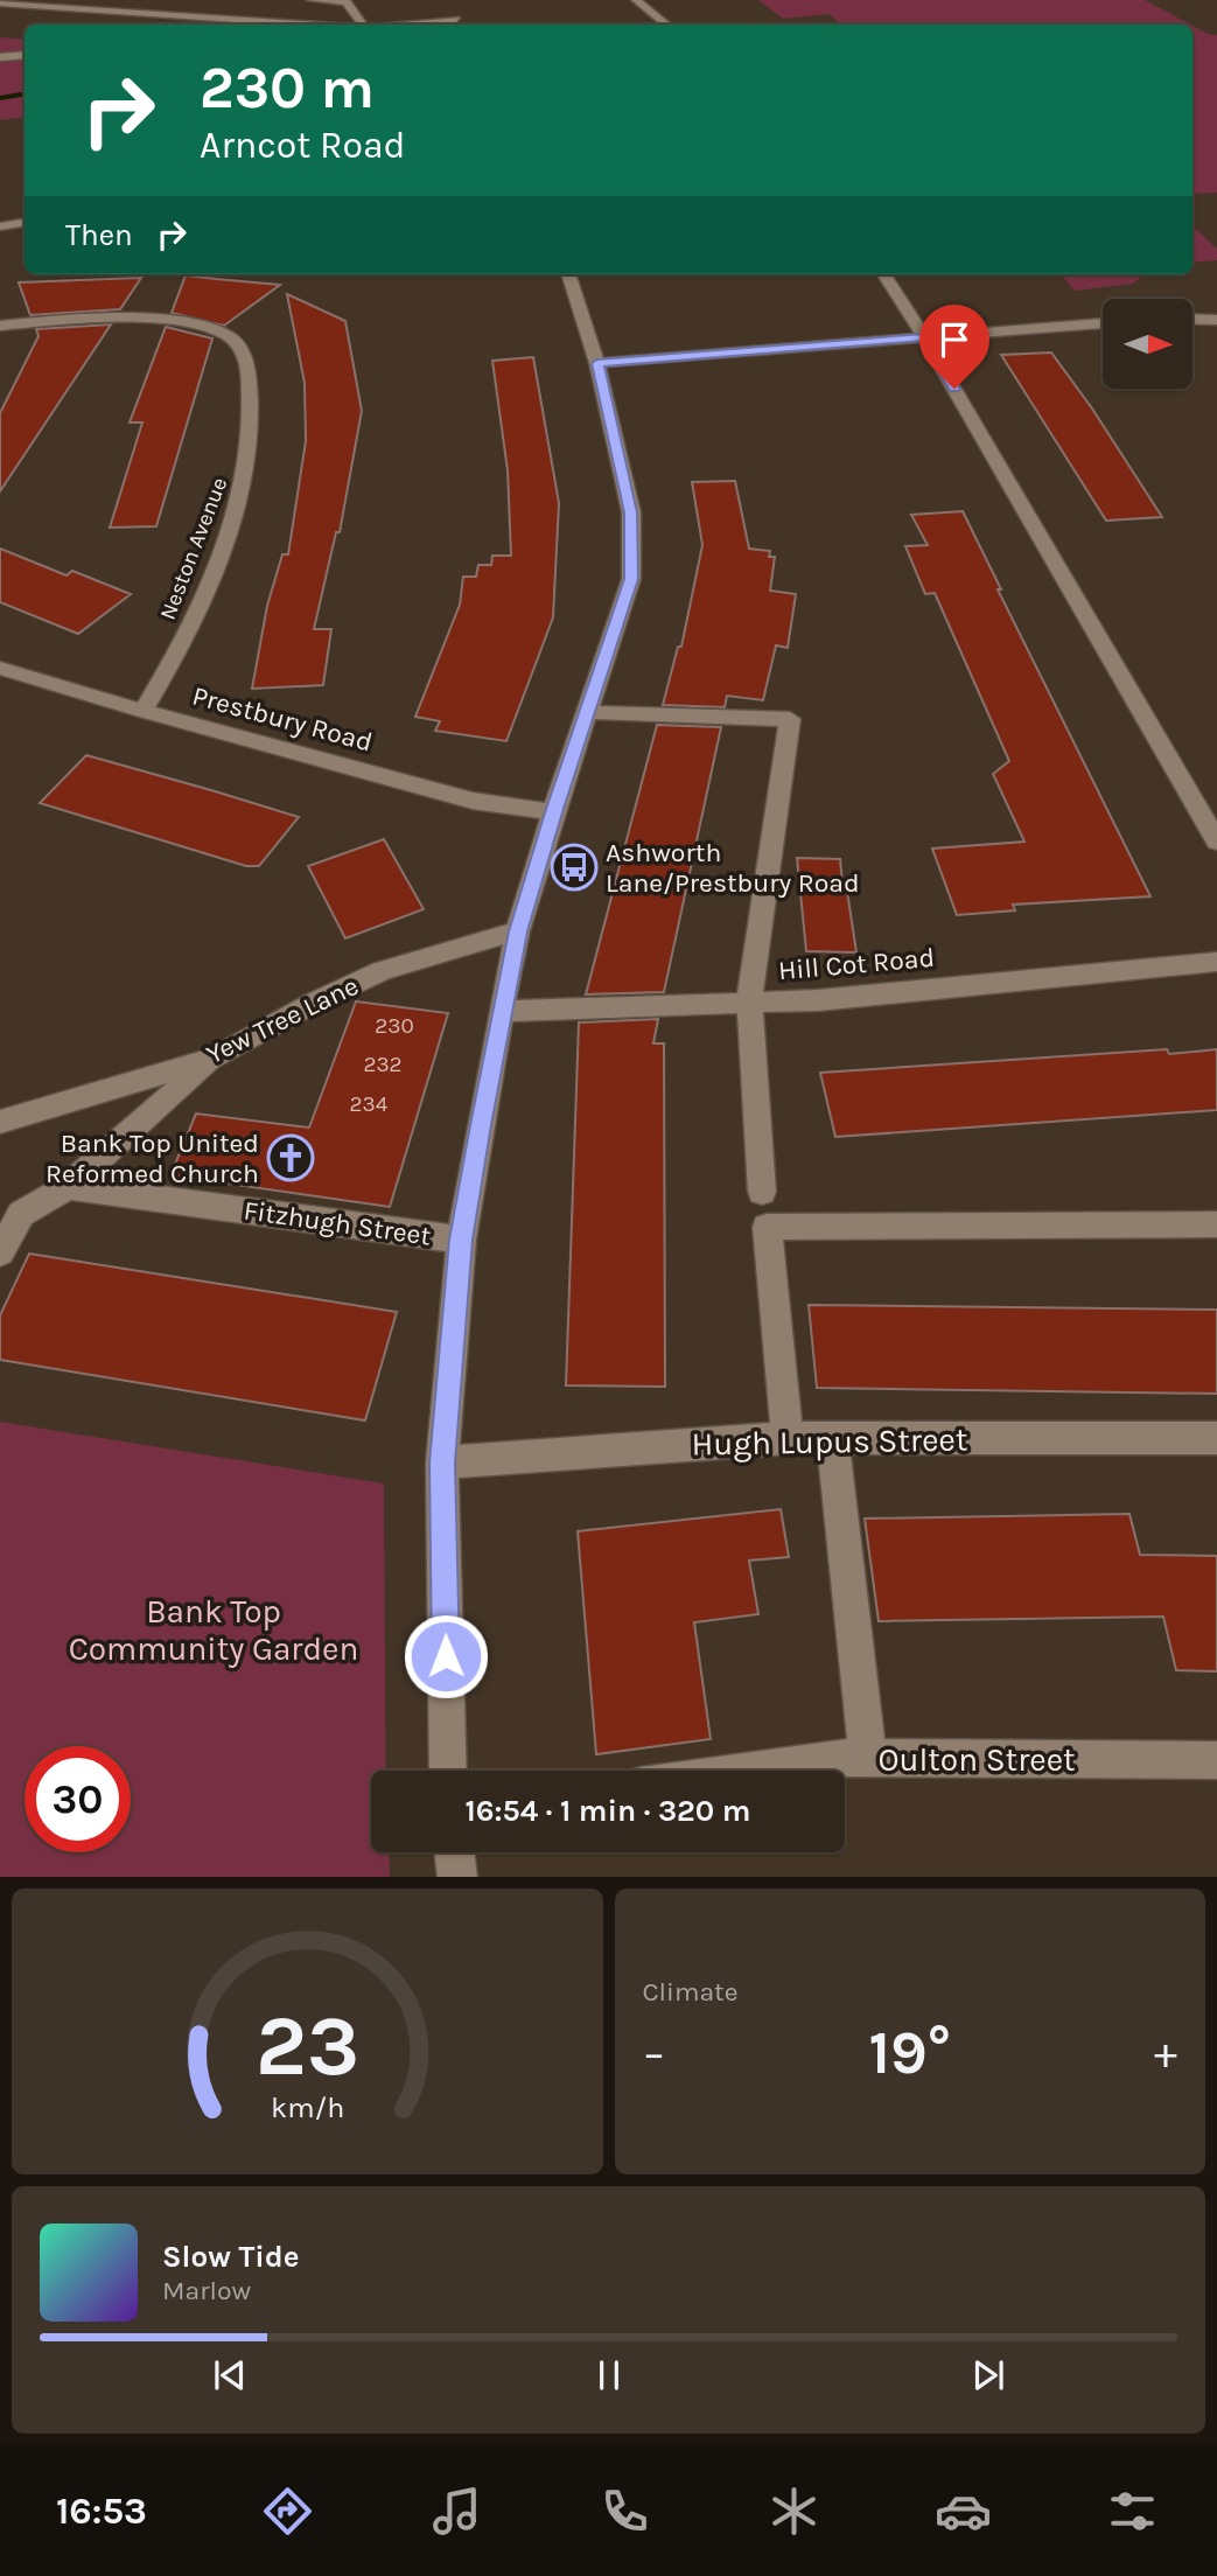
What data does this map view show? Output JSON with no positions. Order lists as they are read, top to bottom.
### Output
{
  "streets": {
    "street": [
      "Neston Avenue",
      "Prestbury Road",
      "Hill Cot Road",
      "Yew Tree Lane",
      "Fitzhugh Street",
      "Hugh Lupus Street",
      "Oulton Street"
    ]
  },
  "crossings": [
    ["Neston Avenue", "Prestbury Road"]
  ],
  "parks": ["Bank Top Community Garden"],
  "places": {
    "bus stop": ["Ashworth Lane/Prestbury Road"],
    "church": ["Bank Top United Reformed Church"]
  },
  "house_numbers": ["230", "232", "234"],
  "north": "right",
  "page": {
    "turn": ["230 m", "Arncot Road"],
    "then": "Then",
    "limit": "30",
    "trip": "16:54 · 1 min · 320 m",
    "tile": "Climate",
    "heat": ["−", "19°", "+"],
    "song": ["Slow Tide", "Marlow"],
    "tabs": "16:53",
    "gauge": ["23", "km/h"]
  }
}
